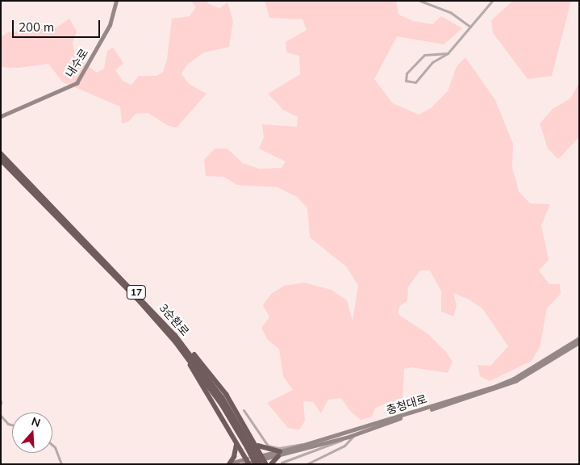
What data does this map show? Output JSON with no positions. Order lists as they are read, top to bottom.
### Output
{
  "streets": {
    "highway": ["17", "3순환로"],
    "main road": ["내수로", "충청대로"]
  },
  "scale_bar": "200 m",
  "north": "top"
}
